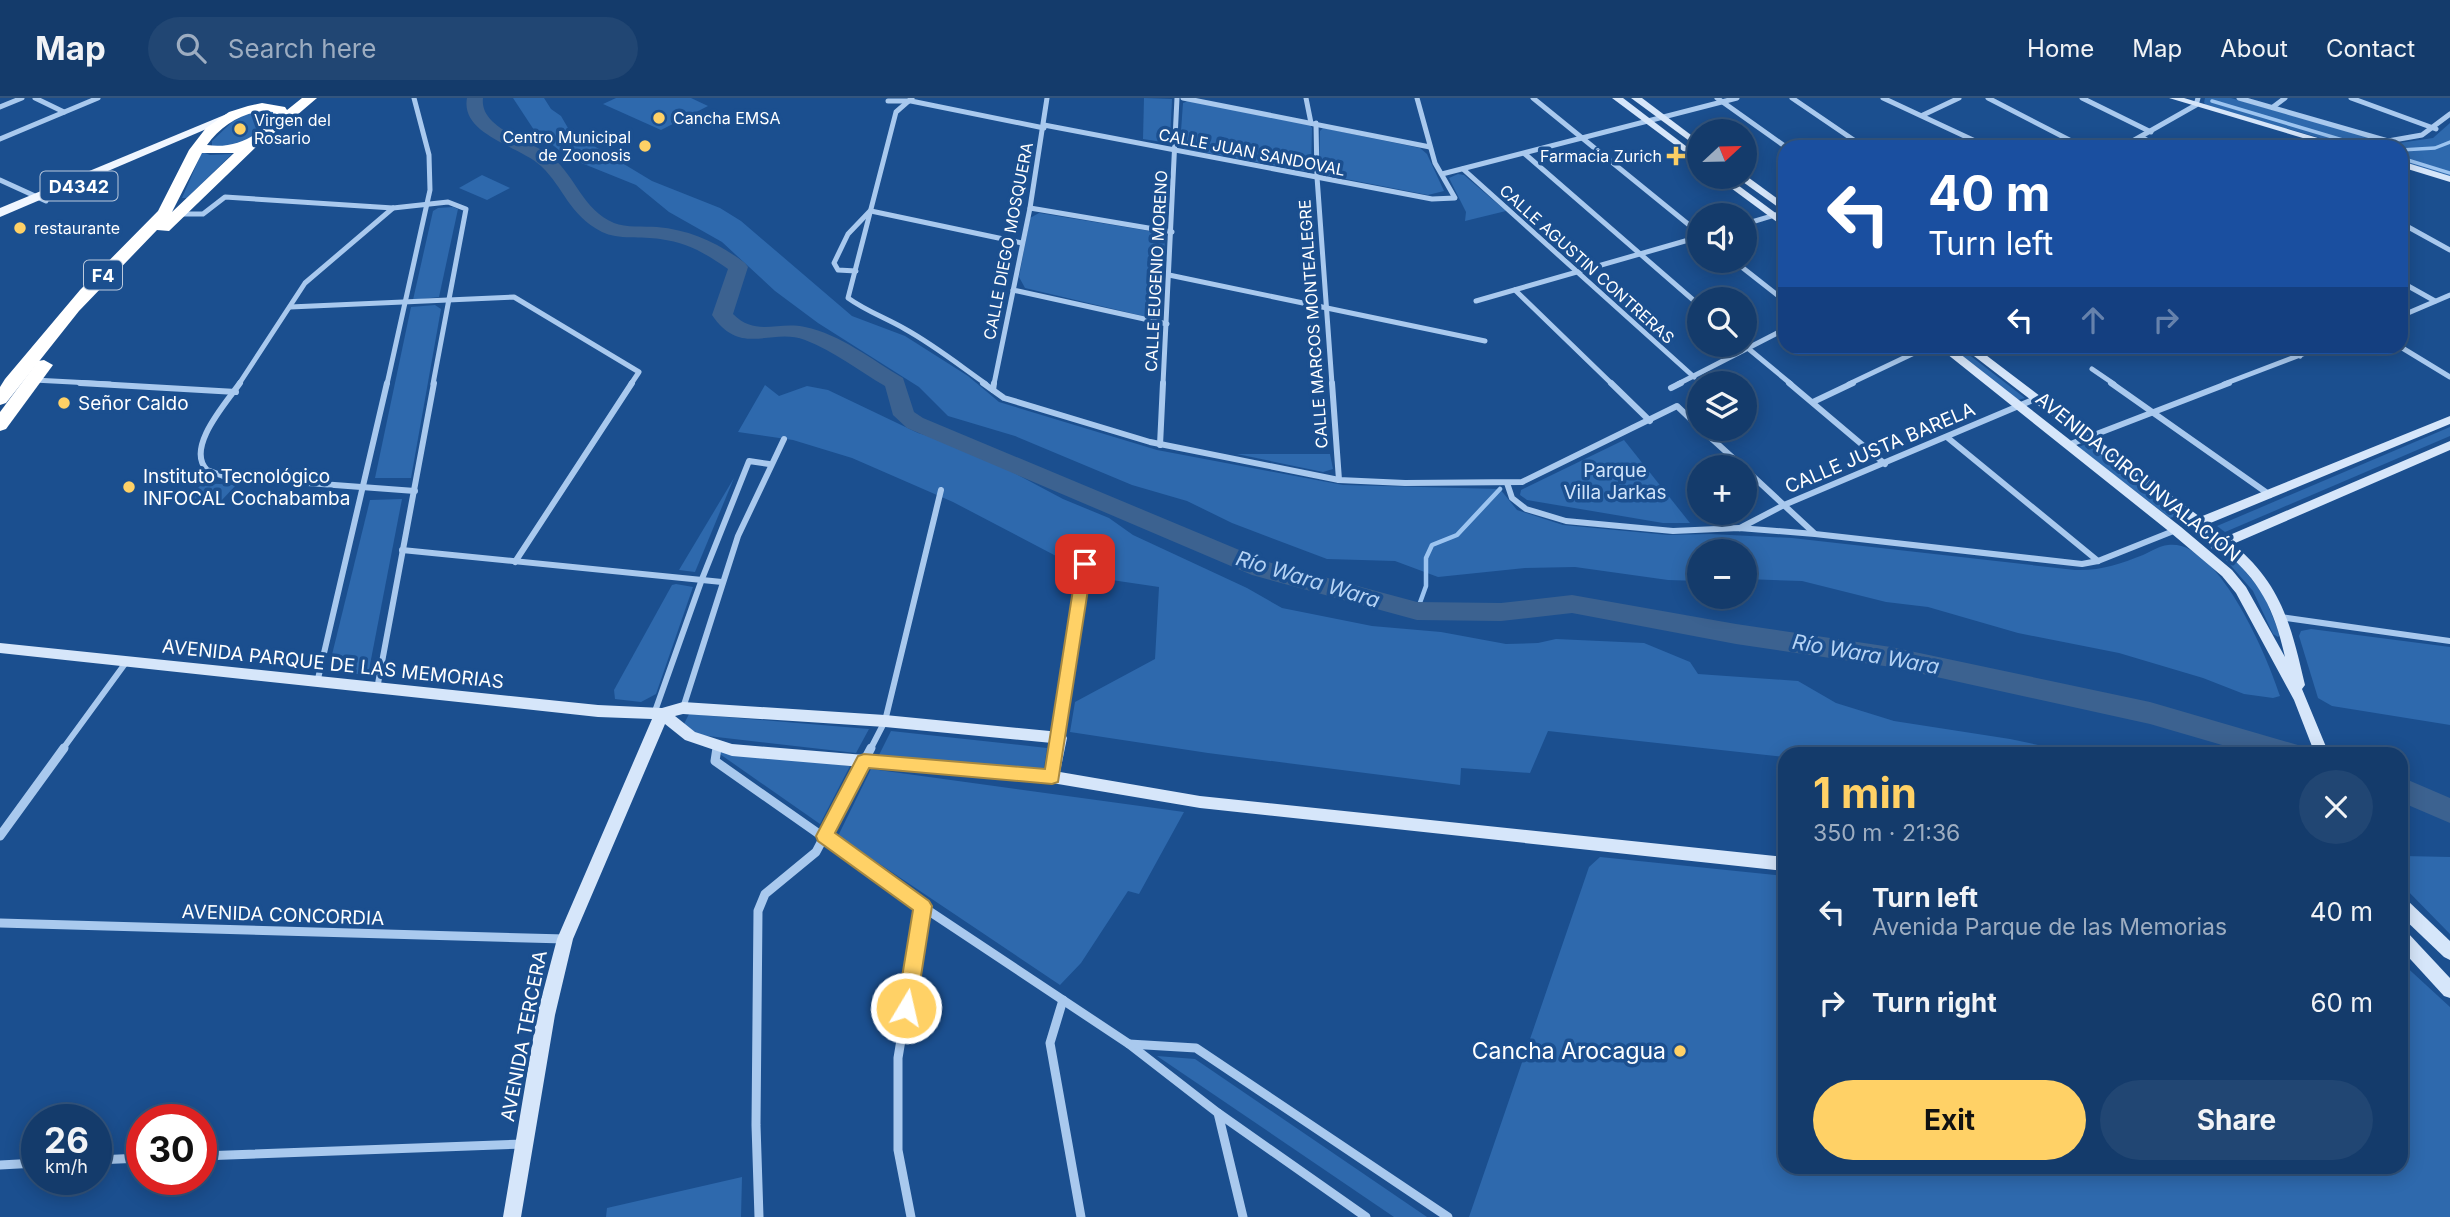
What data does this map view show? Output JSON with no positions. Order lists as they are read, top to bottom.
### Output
{
  "streets": {
    "highway": ["F4"],
    "main road": ["D4342"],
    "street": [
      "CALLE JUAN SANDOVAL",
      "CALLE DIEGO MOSQUERA",
      "CALLE AGUSTIN CONTRERAS",
      "CALLE EUGENIO MORENO",
      "CALLE MARCOS MONTEALEGRE",
      "CALLE JUSTA BARELA",
      "AVENIDA CIRCUNVALACIÓN",
      "AVENIDA PARQUE DE LAS MEMORIAS",
      "AVENIDA CONCORDIA",
      "AVENIDA TERCERA"
    ]
  },
  "crossings": [
    ["CALLE JUAN SANDOVAL", "CALLE DIEGO MOSQUERA"],
    ["CALLE JUAN SANDOVAL", "CALLE EUGENIO MORENO"],
    ["CALLE JUAN SANDOVAL", "CALLE MARCOS MONTEALEGRE"],
    ["D4342", "F4"],
    ["CALLE JUSTA BARELA", "AVENIDA CIRCUNVALACIÓN"],
    ["AVENIDA PARQUE DE LAS MEMORIAS", "AVENIDA TERCERA"],
    ["AVENIDA CONCORDIA", "AVENIDA TERCERA"]
  ],
  "water": ["Río Wara Wara"],
  "parks": ["Parque Villa Jarkas"],
  "places": {
    "other": [
      "Cancha EMSA",
      "Virgen del Rosario",
      "Centro Municipal de Zoonosis",
      "restaurante",
      "Señor Caldo",
      "Instituto Tecnológico INFOCAL Cochabamba",
      "Cancha Arocagua"
    ],
    "health": ["Farmacia Zurich"]
  },
  "north": "right",
  "page": {
    "header": "Map",
    "search": "Search here",
    "nav": [
      "Home",
      "Map",
      "About",
      "Contact"
    ],
    "map_buttons": ["+", "−"],
    "turn": ["40 m", "Turn left"],
    "heading": ["1 min", "350 m · 21:36"],
    "list": [
      {
        "name": "Turn left",
        "note": "Avenida Parque de las Memorias",
        "value": "40 m"
      },
      {
        "name": "Turn right",
        "value": "60 m"
      }
    ],
    "buttons": ["Exit", "Share"],
    "speed": "26 km/h",
    "limit": "30"
  }
}
